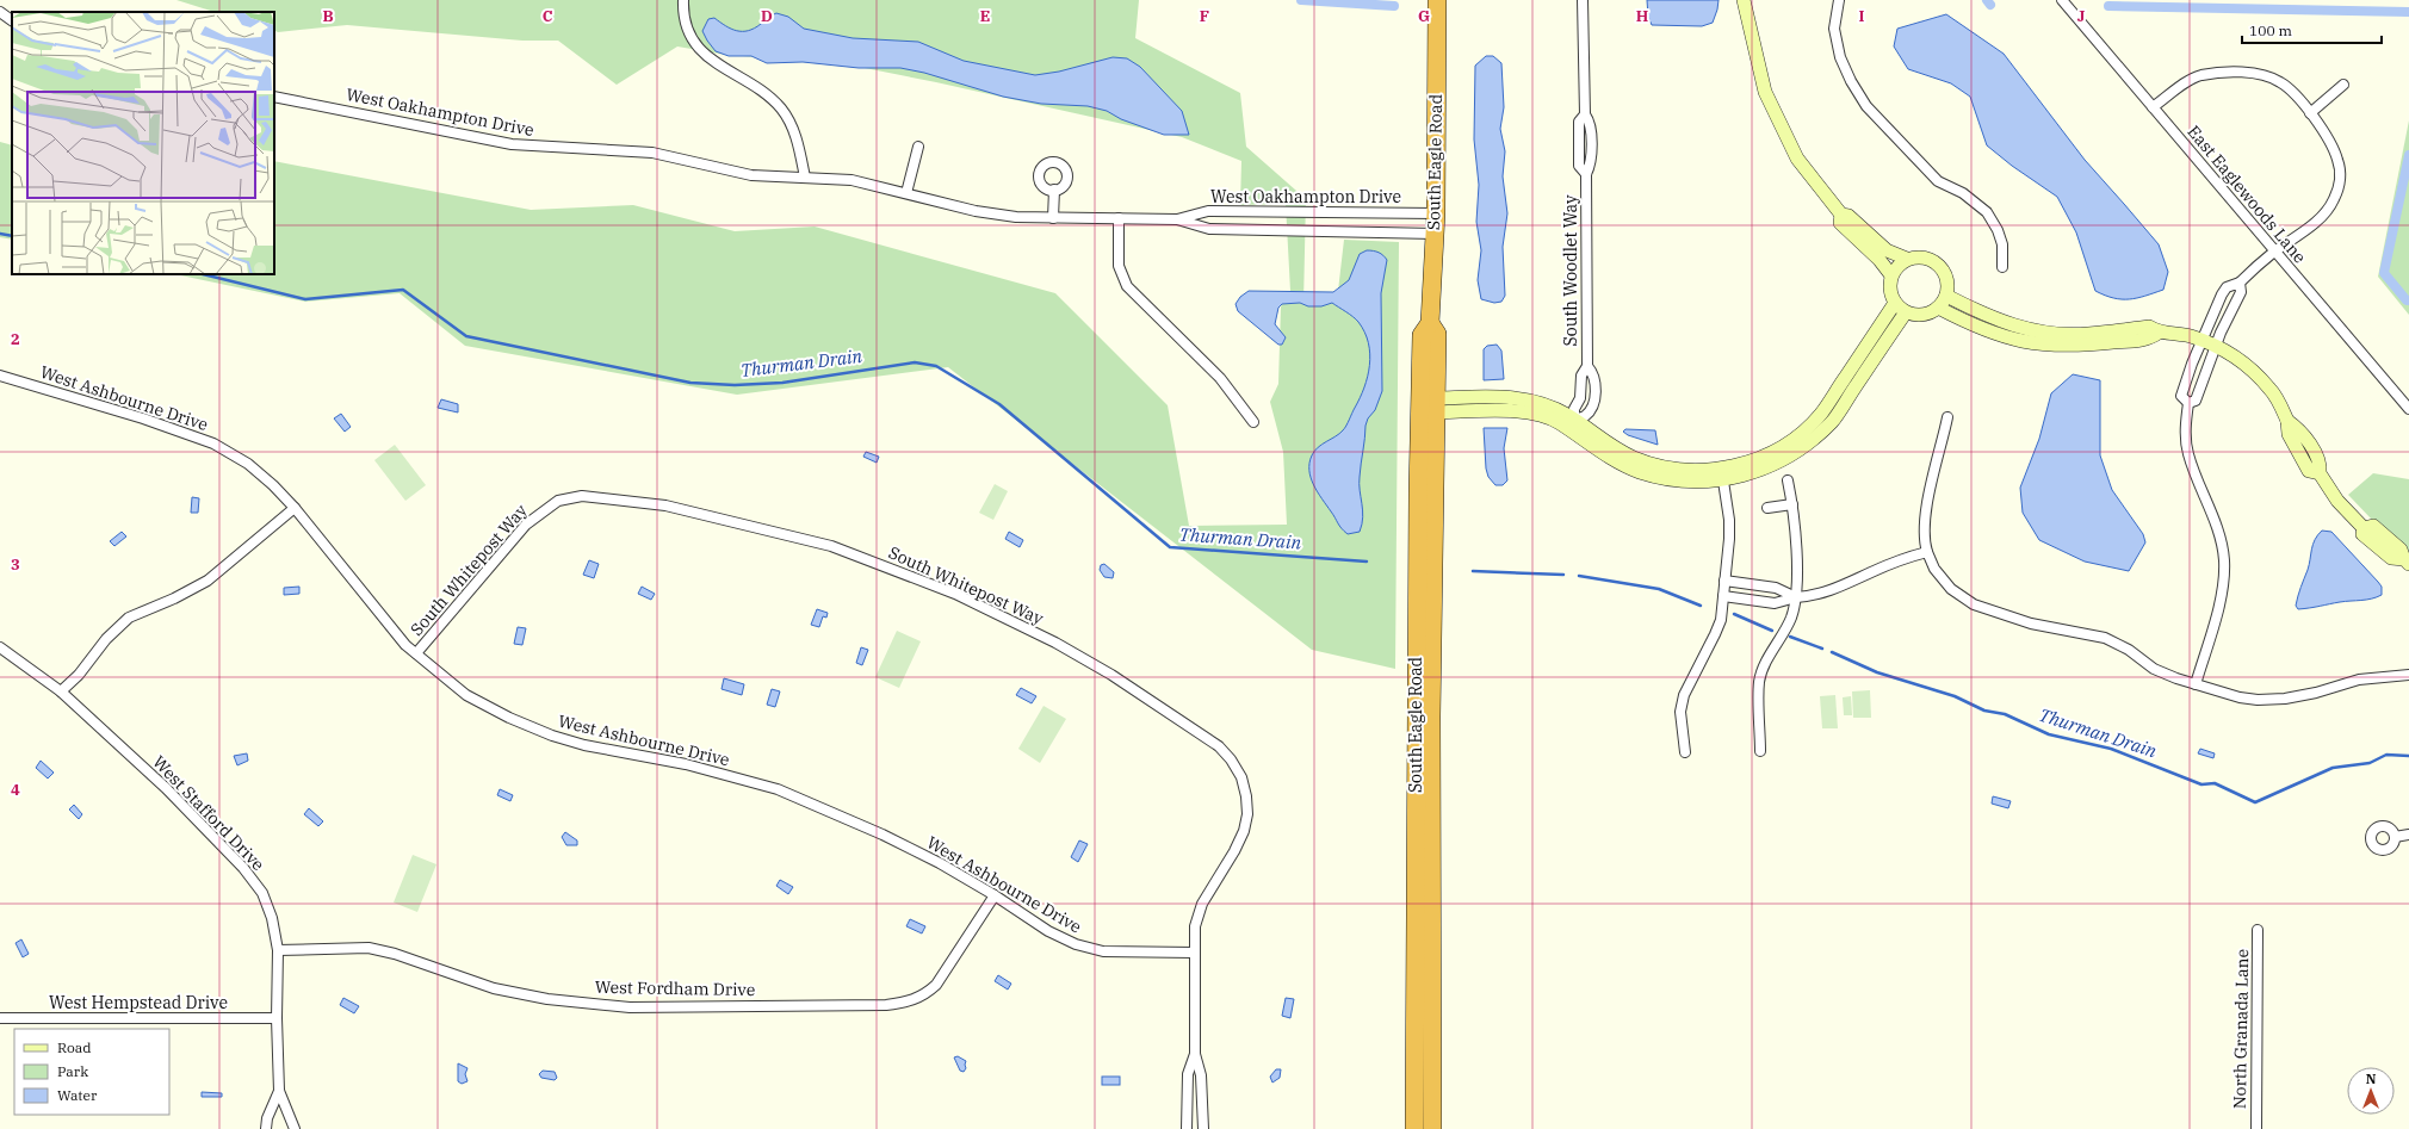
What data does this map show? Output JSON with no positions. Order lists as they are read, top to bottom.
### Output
{
  "streets": {
    "highway": ["South Eagle Road"],
    "street": [
      "West Oakhampton Drive",
      "East Eaglewoods Lane",
      "South Woodlet Way",
      "West Ashbourne Drive",
      "South Whitepost Way",
      "West Stafford Drive",
      "West Fordham Drive",
      "West Hempstead Drive",
      "North Granada Lane"
    ]
  },
  "crossings": [
    ["West Oakhampton Drive", "South Eagle Road"],
    ["West Ashbourne Drive", "South Whitepost Way"],
    ["West Ashbourne Drive", "West Fordham Drive"],
    ["West Stafford Drive", "West Fordham Drive"],
    ["West Stafford Drive", "West Hempstead Drive"]
  ],
  "water": ["Thurman Drain"],
  "legend": ["Road", "Park", "Water"],
  "scale_bar": "100 m",
  "north": "top",
  "grid": {
    "columns": [
      "B",
      "C",
      "D",
      "E",
      "F",
      "G",
      "H",
      "I",
      "J"
    ],
    "rows": ["2", "3", "4"]
  }
}
